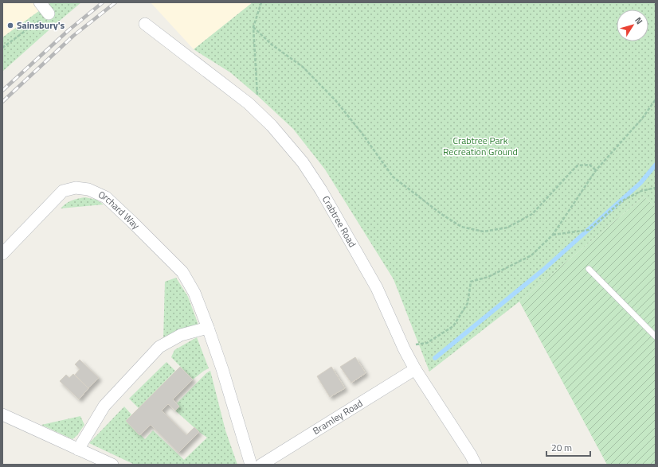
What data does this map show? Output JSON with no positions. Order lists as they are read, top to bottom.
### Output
{
  "streets": {
    "street": ["Orchard Way", "Crabtree Road", "Bramley Road"]
  },
  "crossings": [
    ["Crabtree Road", "Bramley Road"]
  ],
  "parks": ["Crabtree Park Recreation Ground"],
  "places": ["Sainsbury's"],
  "scale_bar": "20 m",
  "north": "top right"
}
